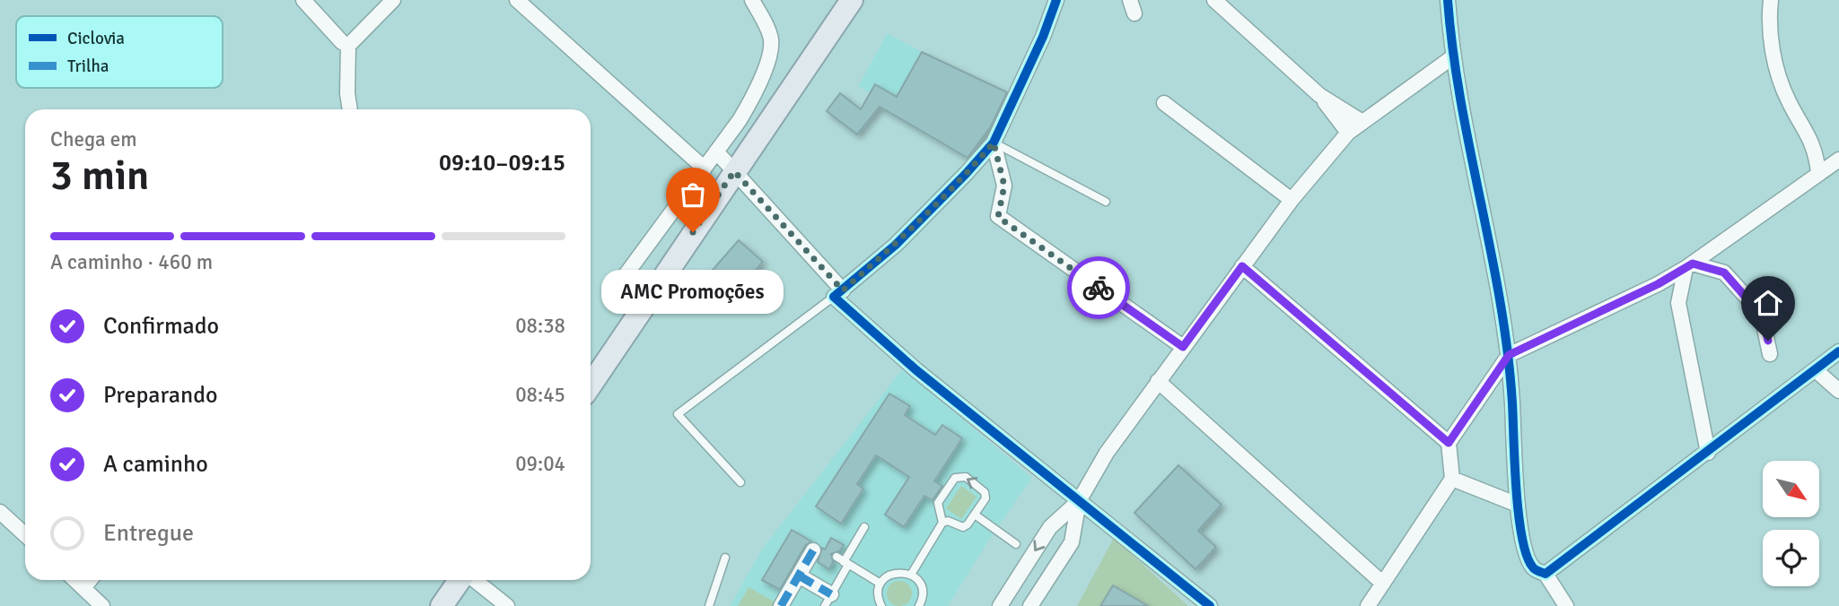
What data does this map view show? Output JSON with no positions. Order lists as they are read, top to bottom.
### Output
{
  "places": ["AMC Promoções"],
  "legend": ["Ciclovia", "Trilha"],
  "north": "bottom right",
  "page": {
    "heading": ["3 min", "Chega em", "09:10–09:15"],
    "bar": "A caminho · 460 m",
    "bubble": "AMC Promoções",
    "list": [
      ["Confirmado", "08:38"],
      ["Preparando", "08:45"],
      ["A caminho", "09:04"],
      "Entregue"
    ]
  }
}
